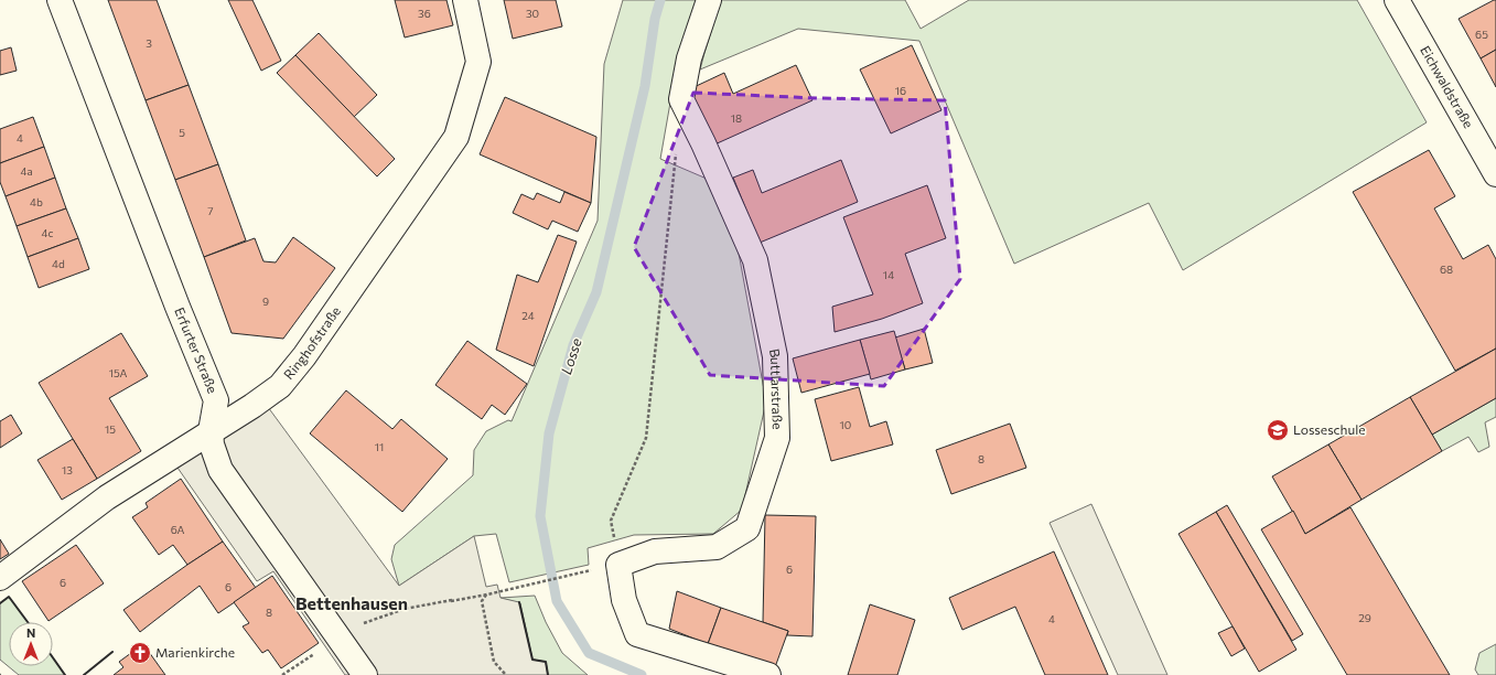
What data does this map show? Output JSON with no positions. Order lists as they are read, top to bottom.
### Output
{
  "streets": {
    "street": [
      "Eichwaldstraße",
      "Ringhofstraße",
      "Erfurter Straße",
      "Buttlarstraße"
    ]
  },
  "crossings": [
    ["Ringhofstraße", "Erfurter Straße"]
  ],
  "districts": ["Bettenhausen"],
  "water": ["Losse"],
  "places": {
    "school or university": ["Losseschule"],
    "church": ["Marienkirche"]
  },
  "house_numbers": [
    "36",
    "30",
    "65",
    "3",
    "16",
    "18",
    "5",
    "4",
    "4a",
    "4b",
    "7",
    "4c",
    "4d",
    "68",
    "14",
    "9",
    "24",
    "15A",
    "10",
    "15",
    "11",
    "8",
    "13",
    "6A",
    "6",
    "6",
    "6",
    "8",
    "29",
    "4"
  ],
  "north": "top"
}
